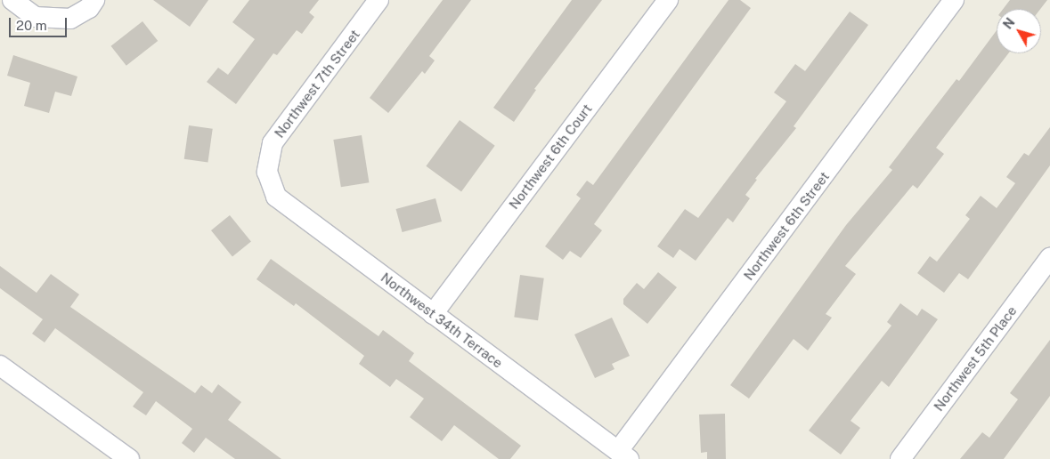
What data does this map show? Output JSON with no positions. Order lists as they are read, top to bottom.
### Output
{
  "streets": {
    "street": [
      "Northwest 7th Street",
      "Northwest 6th Court",
      "Northwest 6th Street",
      "Northwest 34th Terrace",
      "Northwest 5th Place"
    ]
  },
  "crossings": [
    ["Northwest 7th Street", "Northwest 34th Terrace"],
    ["Northwest 6th Court", "Northwest 34th Terrace"],
    ["Northwest 6th Street", "Northwest 34th Terrace"]
  ],
  "scale_bar": "20 m",
  "north": "top left"
}
